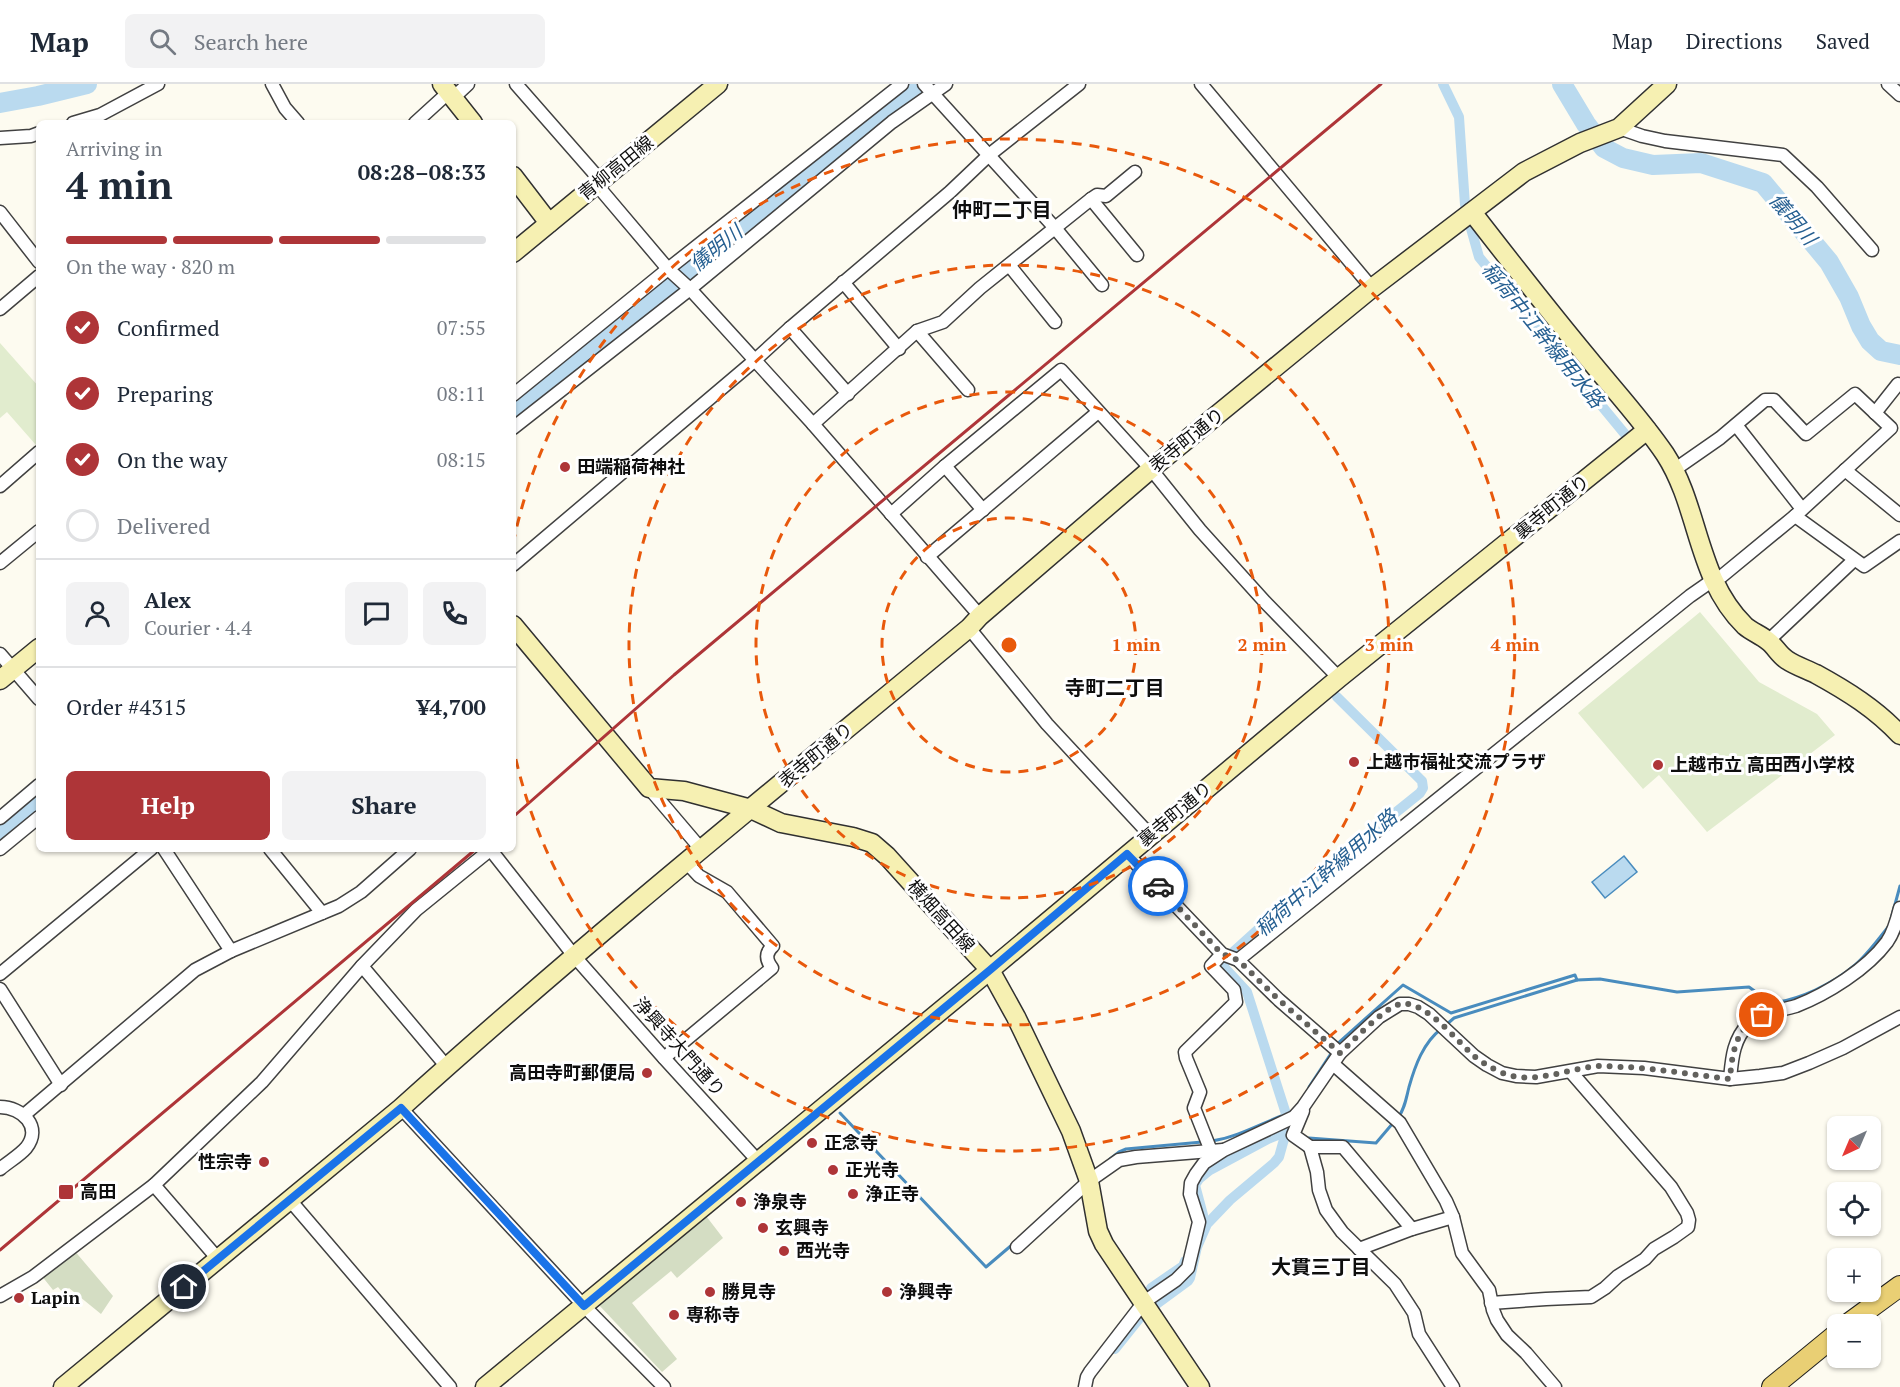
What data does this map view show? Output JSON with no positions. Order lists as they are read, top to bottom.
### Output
{
  "streets": {
    "street": [
      "青柳高田線",
      "表寺町通り",
      "裏寺町通り",
      "横畑高田線",
      "浄興寺大門通り"
    ]
  },
  "crossings": [
    ["表寺町通り", "横畑高田線"],
    ["表寺町通り", "浄興寺大門通り"],
    ["裏寺町通り", "横畑高田線"],
    ["裏寺町通り", "浄興寺大門通り"]
  ],
  "districts": ["仲町二丁目", "寺町二丁目", "大貫三丁目"],
  "water": ["儀明川", "稲荷中江幹線用水路"],
  "places": {
    "other": [
      "田端稲荷神社",
      "上越市福祉交流プラザ",
      "上越市立 高田西小学校",
      "高田寺町郵便局",
      "正念寺",
      "性宗寺",
      "正光寺",
      "浄正寺",
      "浄泉寺",
      "玄興寺",
      "西光寺",
      "勝見寺",
      "浄興寺",
      "Lapin",
      "専称寺"
    ],
    "transit": ["高田"]
  },
  "north": "bottom left",
  "page": {
    "header": "Map",
    "search": "Search here",
    "nav": ["Map", "Directions", "Saved"],
    "heading": ["4 min", "Arriving in", "08:28–08:33"],
    "panel": [
      "Alex",
      "Courier · 4.4",
      "Order #4315",
      "¥4,700"
    ],
    "bar": "On the way · 820 m",
    "list": [
      ["Confirmed", "07:55"],
      ["Preparing", "08:11"],
      ["On the way", "08:15"],
      "Delivered"
    ],
    "buttons": ["Help", "Share"],
    "map_buttons": ["+", "−"]
  },
  "rings": [
    "1 min",
    "2 min",
    "3 min",
    "4 min"
  ]
}
